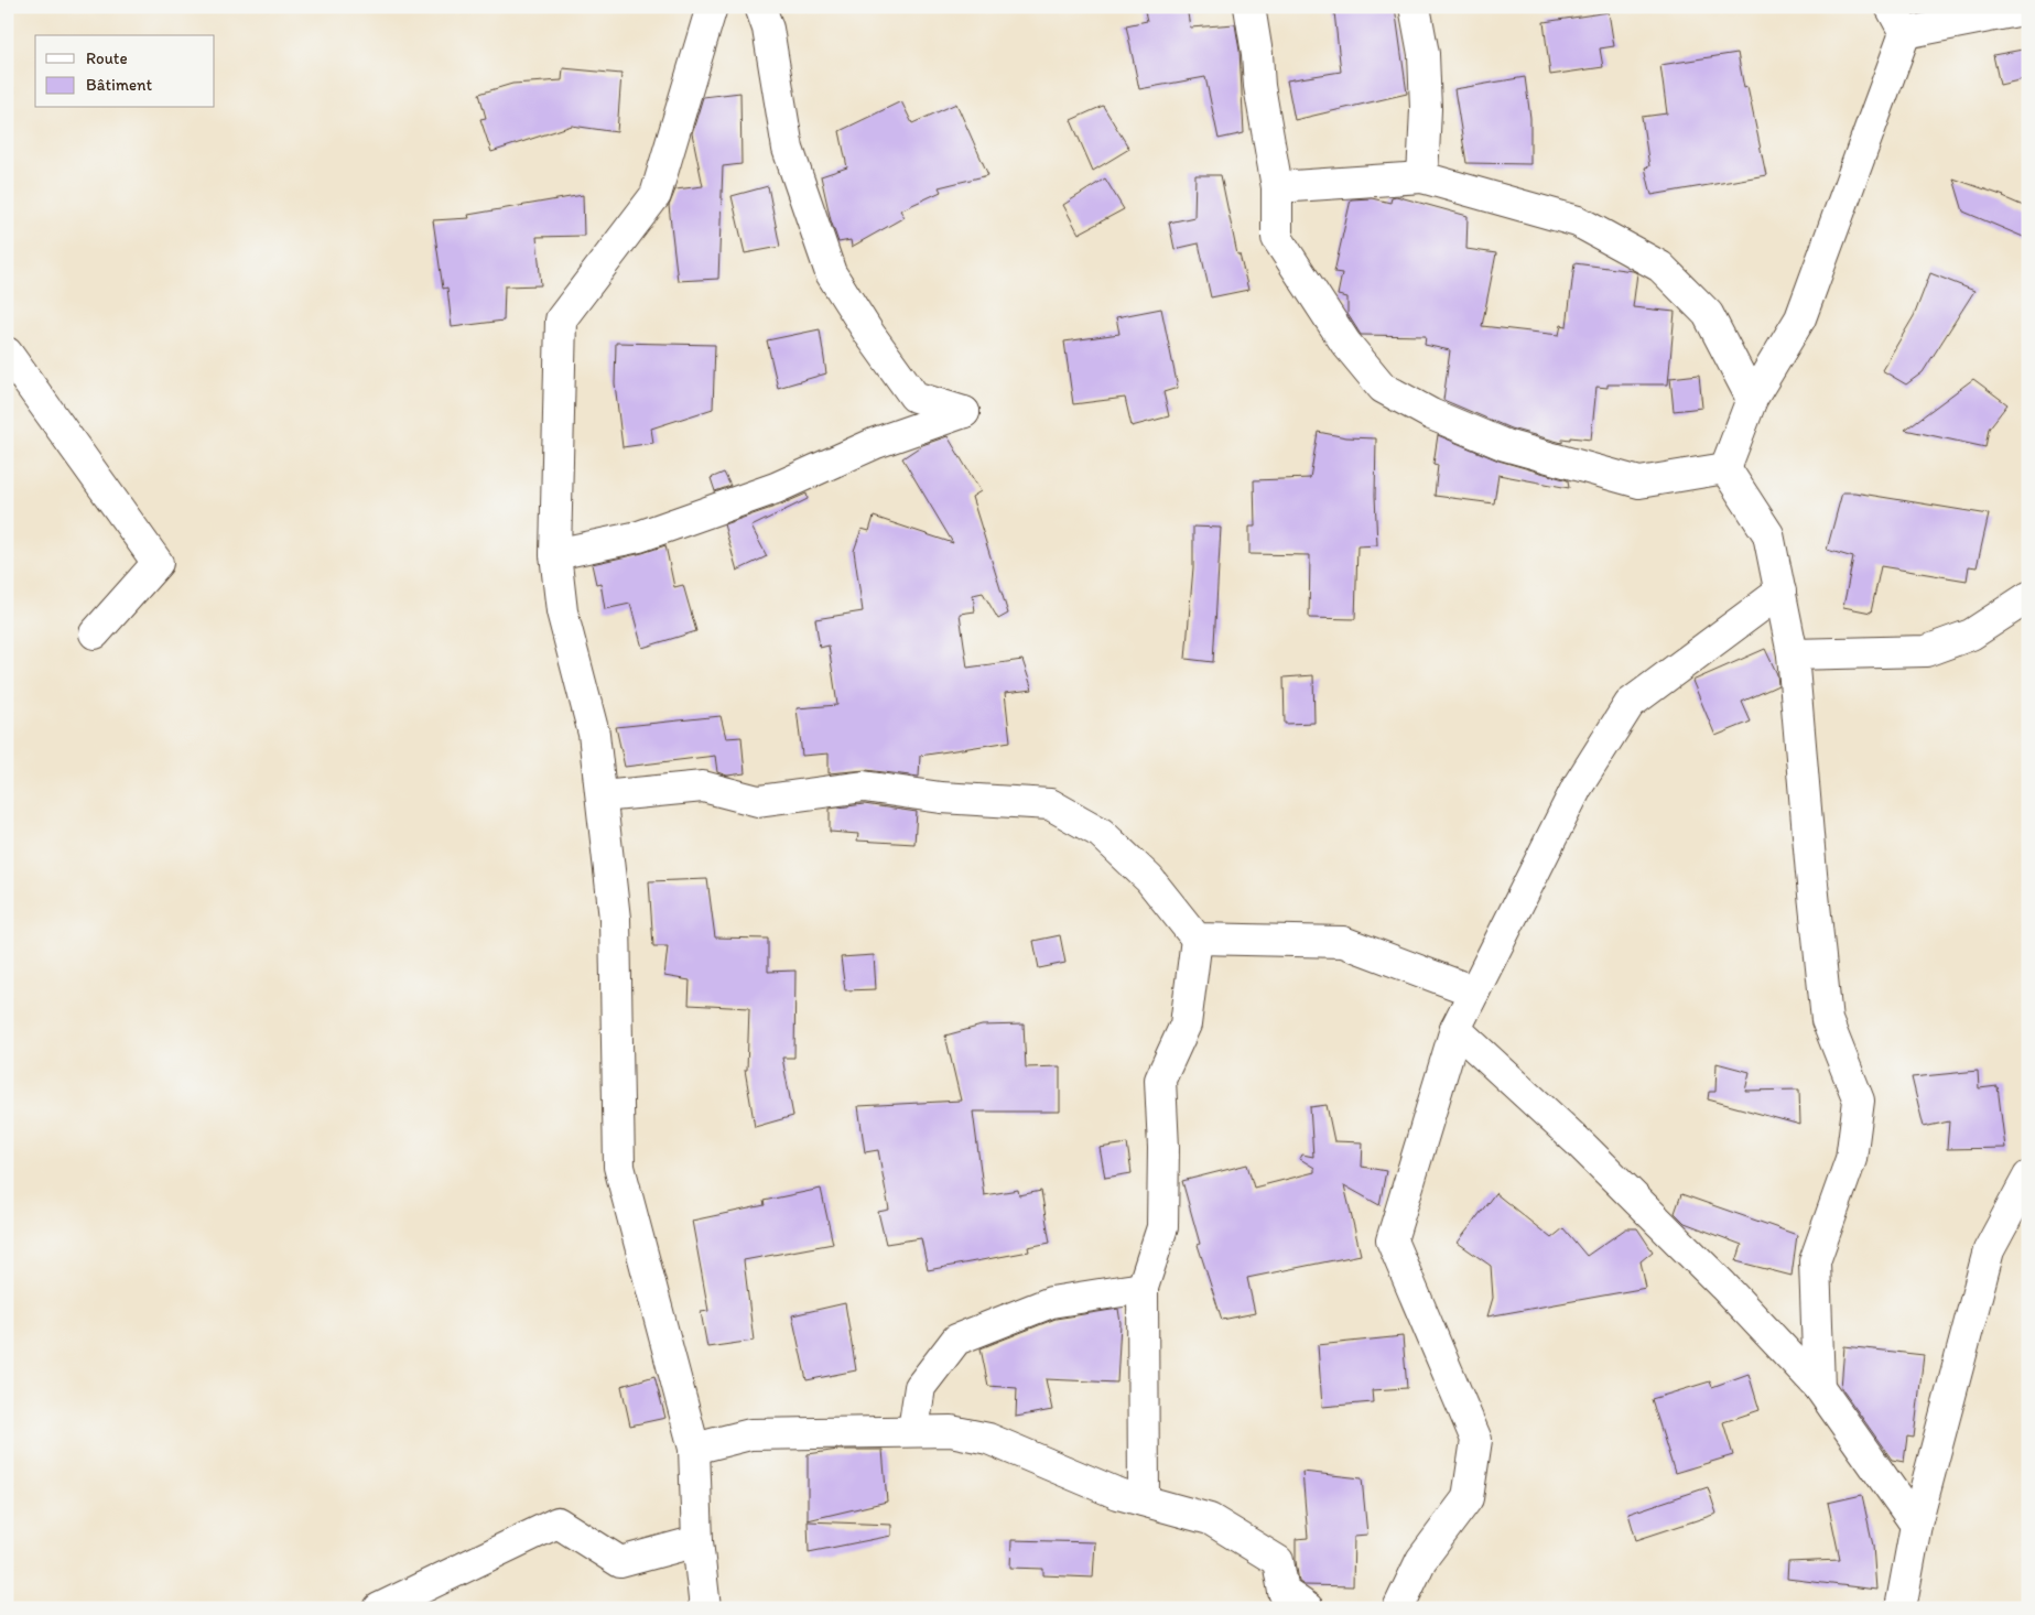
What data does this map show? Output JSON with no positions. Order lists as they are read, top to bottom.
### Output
{
  "legend": ["Route", "Bâtiment"]
}
